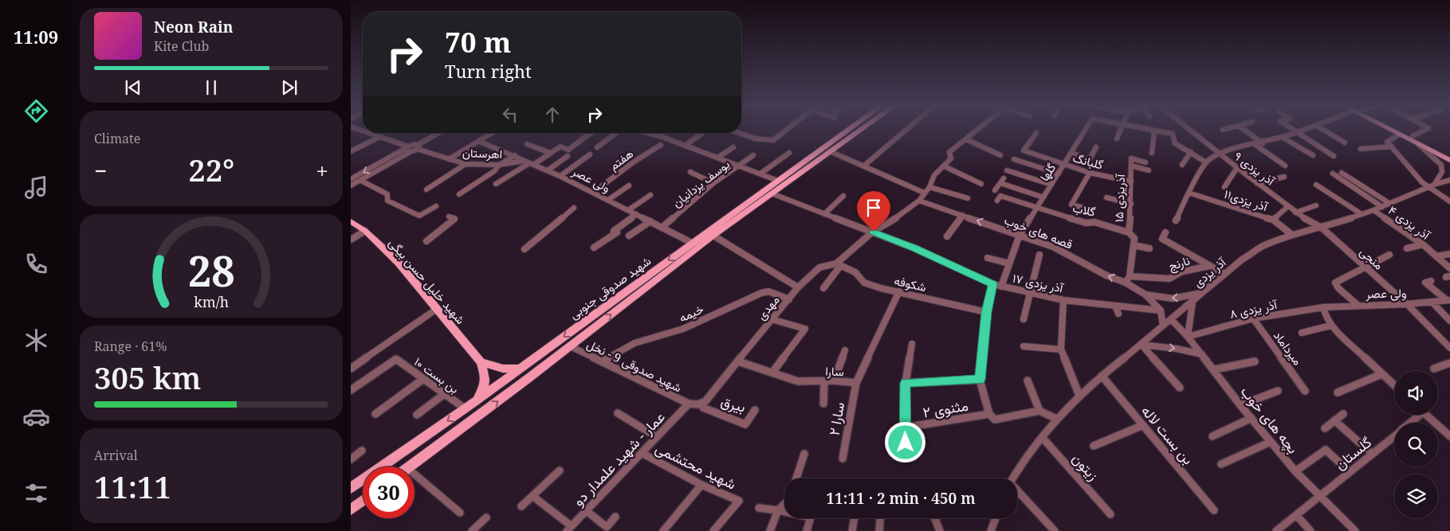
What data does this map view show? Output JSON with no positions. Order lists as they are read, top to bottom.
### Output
{
  "streets": {
    "main road": ["شهید خلیل حسن بیگی", "شهید صدوقی جنوبی"],
    "street": [
      "اهرستان",
      "هفتم",
      "گلبانگ",
      "آذر یزدی ۹",
      "گلها",
      "ولی عصر",
      "یوسف یزدانیان",
      "۱۵ آذریزدی",
      "آذر یزدی۱۱",
      "گلاب",
      "۴ آذر یزدی",
      "قصه های خوب",
      "منجی",
      "نارنج",
      "آذر یزدی",
      "آذر یزدی ۱۷",
      "شکوفه",
      "مهدی",
      "۸ آذر یزدی",
      "خیمه",
      "میرداماد",
      "شهید صدوقی 9 - نخل",
      "سارا",
      "بن بست ۱۰",
      "بیرق",
      "مثنوی ۲",
      "سارا ۲",
      "بچه های خوب",
      "بن بست لاله",
      "گلستان",
      "عمار - شهید علمدار دو",
      "شهید محتشمی",
      "زیتون"
    ]
  },
  "crossings": [
    ["اهرستان", "ولی عصر"],
    ["هفتم", "ولی عصر"],
    ["گلبانگ", "گلها"],
    ["گلبانگ", "۱۵ آذریزدی"],
    ["آذر یزدی ۹", "منجی"],
    ["آذر یزدی ۹", "آذر یزدی"],
    ["گلها", "گلاب"],
    ["گلها", "قصه های خوب"],
    ["گلها", "آذر یزدی ۱۷"],
    ["ولی عصر", "یوسف یزدانیان"],
    ["ولی عصر", "منجی"],
    ["ولی عصر", "شهید صدوقی جنوبی"],
    ["ولی عصر", "۸ آذر یزدی"],
    ["۱۵ آذریزدی", "گلاب"],
    ["۱۵ آذریزدی", "قصه های خوب"],
    ["۱۵ آذریزدی", "نارنج"],
    ["آذر یزدی۱۱", "آذر یزدی"],
    ["۴ آذر یزدی", "آذر یزدی"],
    ["قصه های خوب", "آذر یزدی"],
    ["قصه های خوب", "آذر یزدی ۱۷"],
    ["قصه های خوب", "مهدی"],
    ["منجی", "آذر یزدی"],
    ["آذر یزدی", "بچه های خوب"],
    ["آذر یزدی", "بن بست لاله"],
    ["آذر یزدی", "زیتون"],
    ["آذر یزدی ۱۷", "شهید صدوقی جنوبی"],
    ["آذر یزدی ۱۷", "مهدی"],
    ["شکوفه", "مهدی"],
    ["شکوفه", "سارا"],
    ["شهید صدوقی جنوبی", "شهید صدوقی 9 - نخل"],
    ["شهید صدوقی جنوبی", "بن بست ۱۰"],
    ["مهدی", "خیمه"],
    ["مهدی", "سارا"],
    ["مهدی", "بیرق"],
    ["۸ آذر یزدی", "میرداماد"],
    ["۸ آذر یزدی", "بچه های خوب"],
    ["خیمه", "شهید صدوقی 9 - نخل"],
    ["شهید صدوقی 9 - نخل", "عمار - شهید علمدار دو"],
    ["سارا", "سارا ۲"],
    ["بچه های خوب", "گلستان"],
    ["عمار - شهید علمدار دو", "شهید محتشمی"]
  ],
  "page": {
    "tabs": "11:09",
    "song": ["Neon Rain", "Kite Club"],
    "turn": ["70 m", "Turn right"],
    "tile": [
      "Climate",
      ["Range · 61%", "305 km"],
      ["Arrival", "11:11"]
    ],
    "heat": ["−", "22°", "+"],
    "limit": "30",
    "trip": "11:11 · 2 min · 450 m",
    "gauge": ["28", "km/h"]
  }
}
